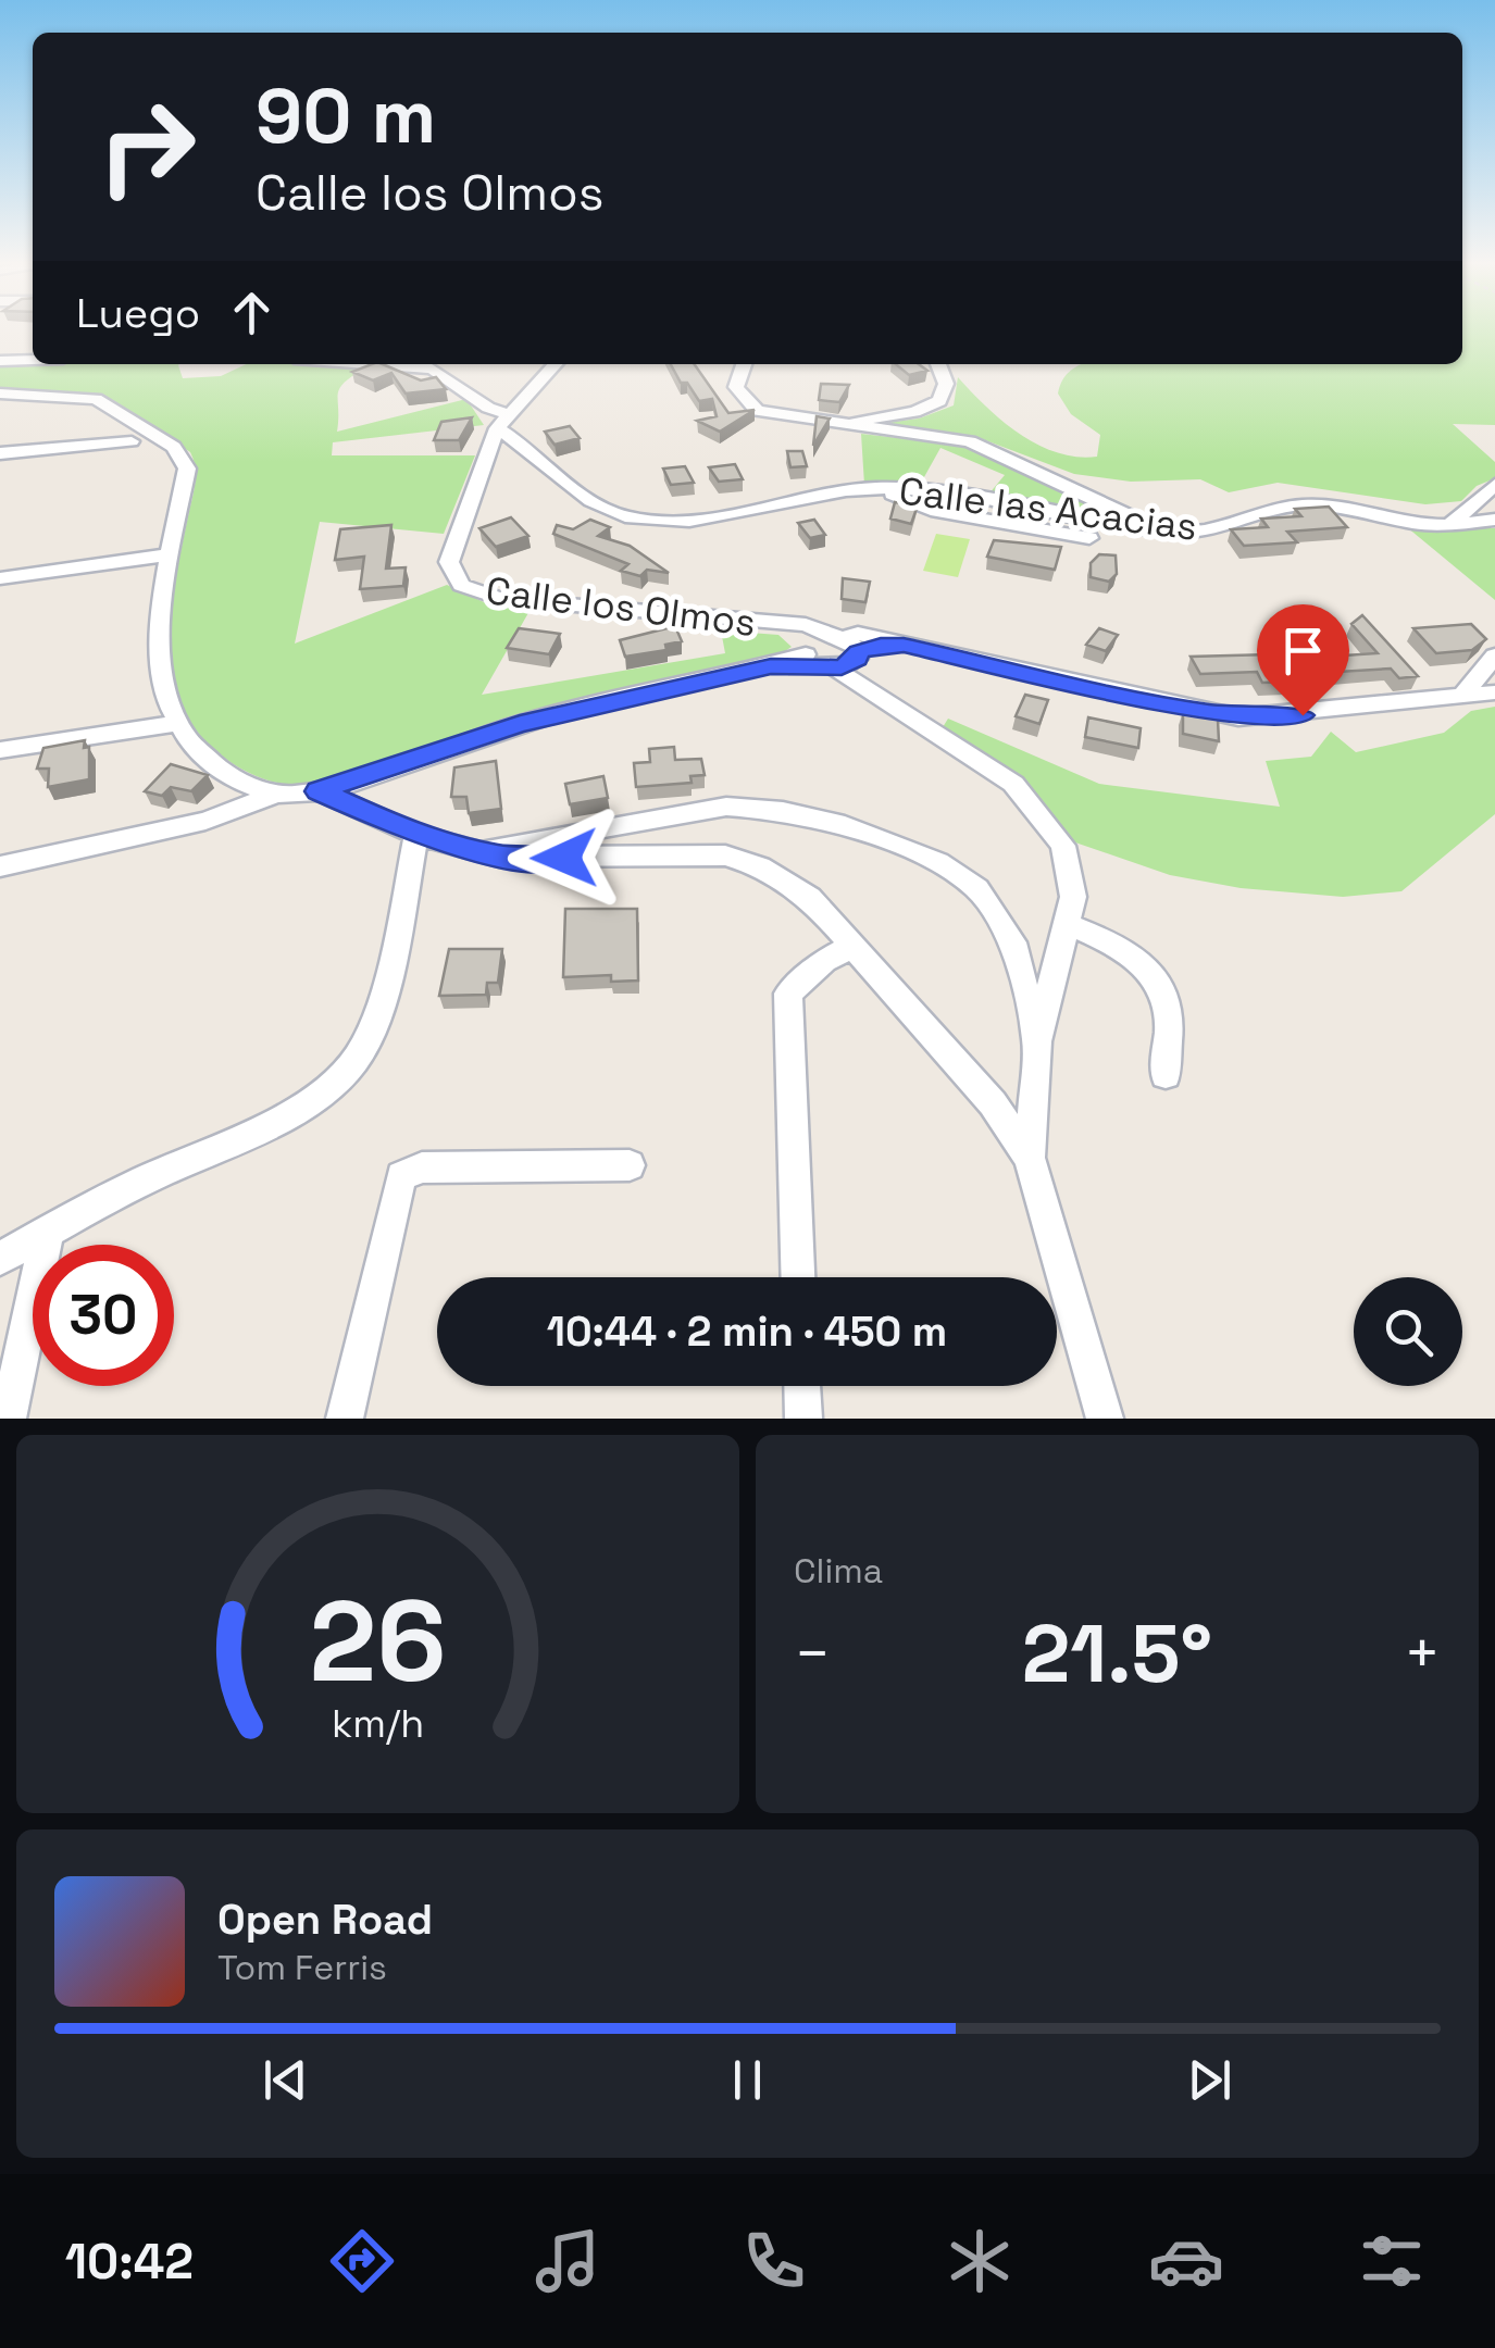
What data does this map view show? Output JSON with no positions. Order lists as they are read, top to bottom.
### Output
{
  "streets": {
    "street": ["Calle las Acacias", "Calle los Olmos"]
  },
  "crossings": [
    ["Calle las Acacias", "Calle los Olmos"]
  ],
  "page": {
    "turn": ["90 m", "Calle los Olmos"],
    "then": "Luego",
    "limit": "30",
    "trip": "10:44 · 2 min · 450 m",
    "tile": "Clima",
    "heat": ["−", "21.5°", "+"],
    "song": ["Open Road", "Tom Ferris"],
    "tabs": "10:42",
    "gauge": ["26", "km/h"]
  }
}
